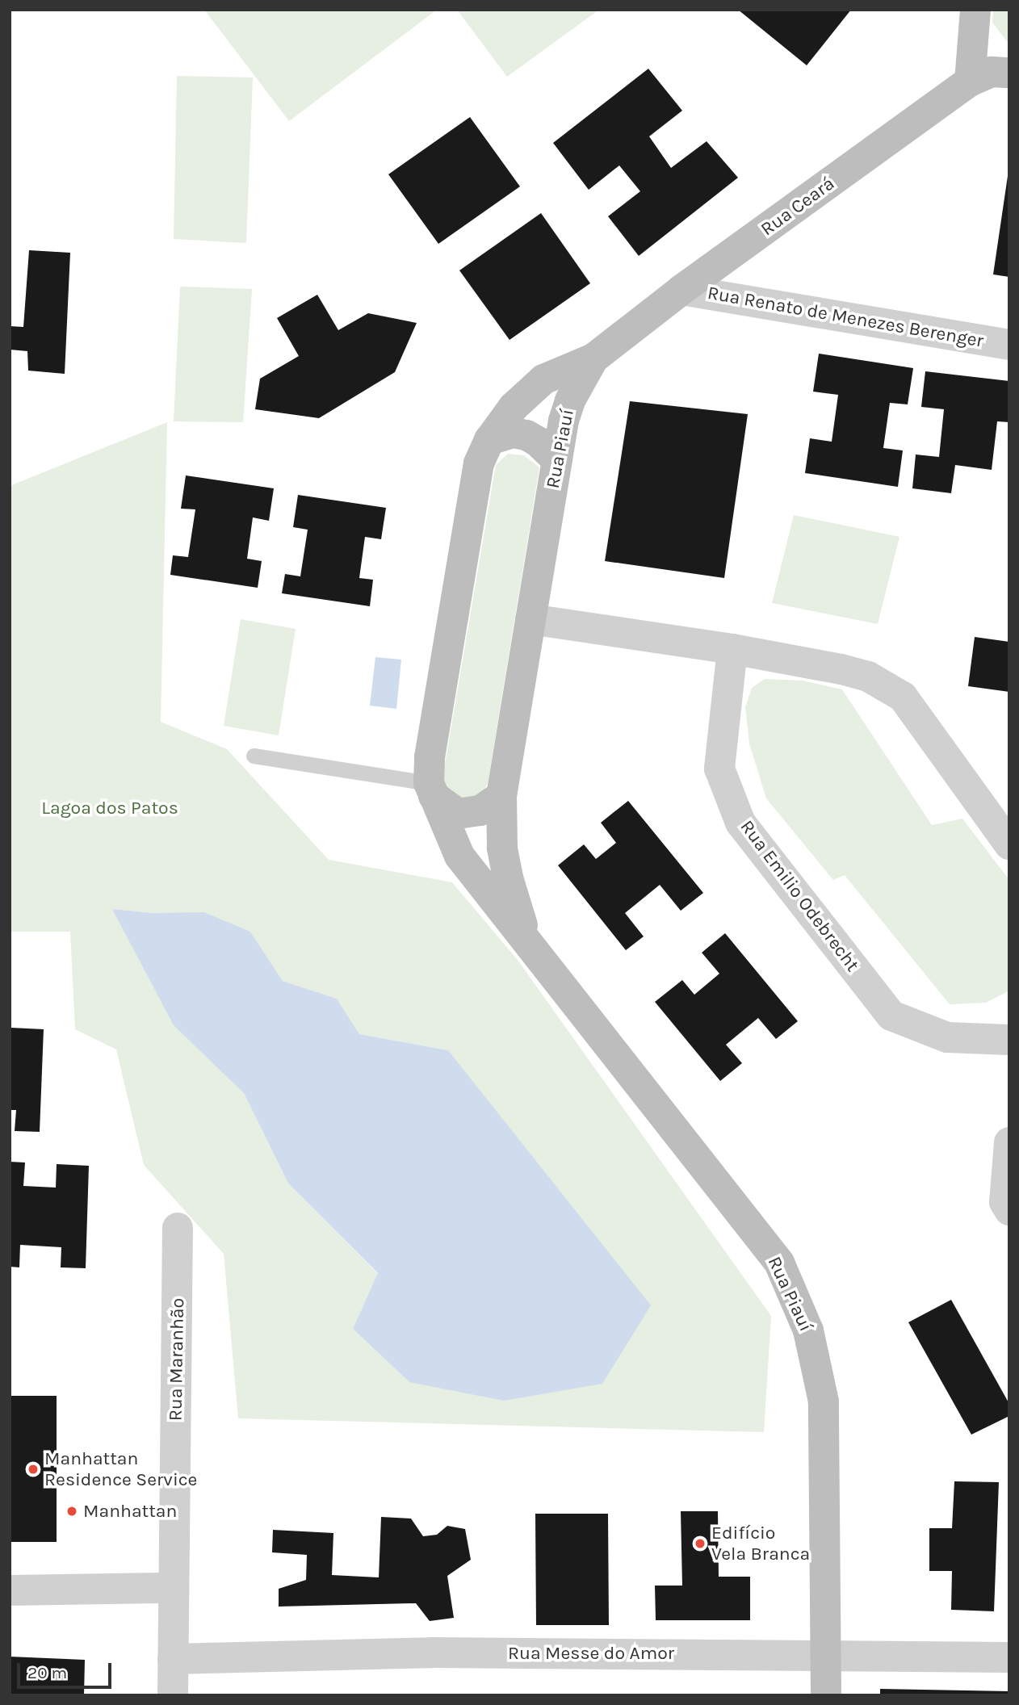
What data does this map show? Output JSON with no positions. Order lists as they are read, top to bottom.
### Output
{
  "streets": {
    "street": [
      "Rua Ceará",
      "Rua Renato de Menezes Berenger",
      "Rua Piauí",
      "Rua Emilio Odebrecht",
      "Rua Maranhão",
      "Rua Messe do Amor"
    ]
  },
  "crossings": [
    ["Rua Ceará", "Rua Renato de Menezes Berenger"],
    ["Rua Ceará", "Rua Piauí"],
    ["Rua Piauí", "Rua Messe do Amor"],
    ["Rua Maranhão", "Rua Messe do Amor"]
  ],
  "parks": ["Lagoa dos Patos"],
  "places": ["Manhattan Residence Service", "Manhattan", "Edifício Vela Branca"],
  "scale_bar": "20 m"
}
